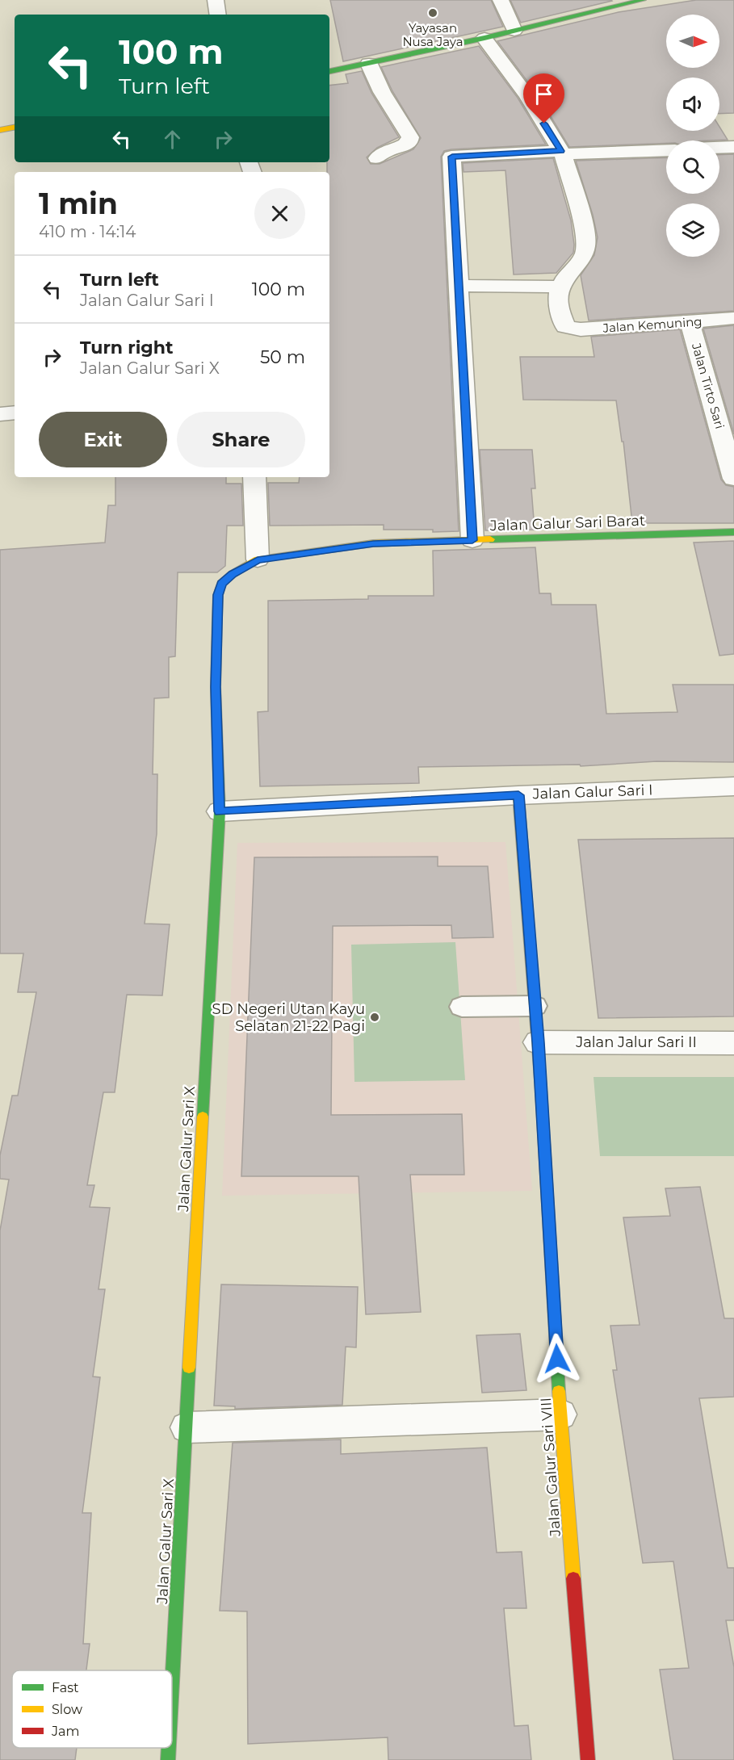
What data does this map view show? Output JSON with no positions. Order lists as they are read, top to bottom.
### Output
{
  "streets": {
    "street": [
      "Jalan Kemuning",
      "Jalan Tirto Sari",
      "Jalan Galur Sari Barat",
      "Jalan Galur Sari I",
      "Jalan Jalur Sari II",
      "Jalan Galur Sari X",
      "Jalan Galur Sari VIII"
    ]
  },
  "crossings": [
    ["Jalan Kemuning", "Jalan Tirto Sari"],
    ["Jalan Galur Sari Barat", "Jalan Galur Sari X"],
    ["Jalan Galur Sari I", "Jalan Galur Sari X"],
    ["Jalan Galur Sari I", "Jalan Galur Sari VIII"],
    ["Jalan Jalur Sari II", "Jalan Galur Sari VIII"]
  ],
  "places": ["Yayasan Nusa Jaya", "SD Negeri Utan Kayu Selatan 21-22 Pagi"],
  "legend": ["Fast", "Slow", "Jam"],
  "north": "right",
  "page": {
    "turn": ["100 m", "Turn left"],
    "heading": ["1 min", "410 m · 14:14"],
    "list": [
      {
        "name": "Turn left",
        "note": "Jalan Galur Sari I",
        "value": "100 m"
      },
      {
        "name": "Turn right",
        "note": "Jalan Galur Sari X",
        "value": "50 m"
      }
    ],
    "buttons": ["Exit", "Share"]
  }
}
